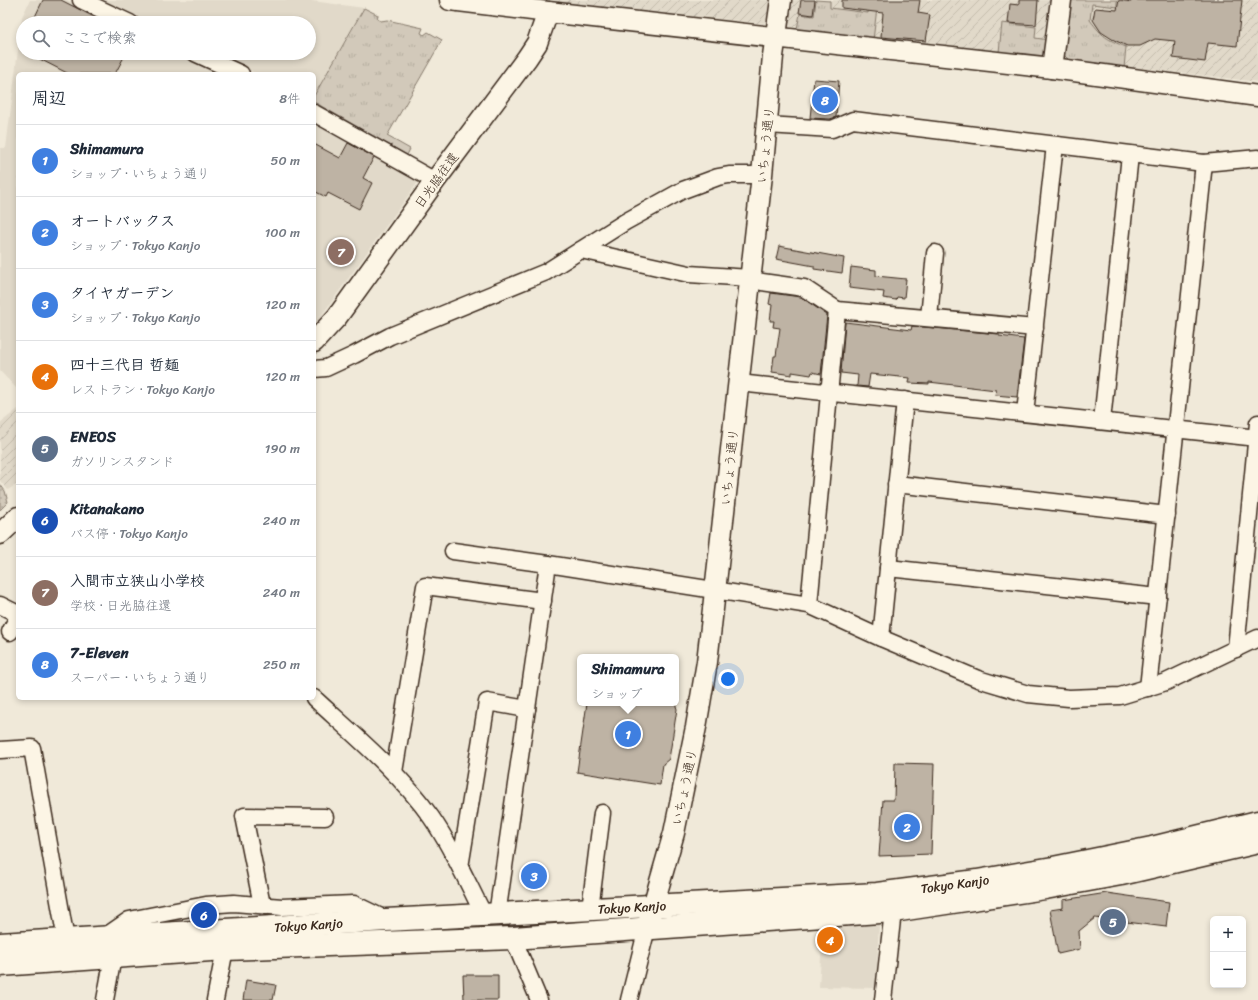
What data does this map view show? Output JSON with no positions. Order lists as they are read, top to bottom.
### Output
{
  "streets": {
    "highway": ["Tokyo Kanjo"],
    "street": ["いちょう通り", "日光脇往還"]
  },
  "crossings": [
    ["いちょう通り", "Tokyo Kanjo"]
  ],
  "page": {
    "search": "ここで検索",
    "heading": ["周辺", "8件"],
    "pins": [
      "8",
      "7",
      "1",
      "2",
      "3",
      "6",
      "5",
      "4"
    ],
    "list": [
      {
        "mark": "1",
        "name": "Shimamura",
        "note": "ショップ · いちょう通り",
        "value": "50 m"
      },
      {
        "mark": "2",
        "name": "オートバックス",
        "note": "ショップ · Tokyo Kanjo",
        "value": "100 m"
      },
      {
        "mark": "3",
        "name": "タイヤガーデン",
        "note": "ショップ · Tokyo Kanjo",
        "value": "120 m"
      },
      {
        "mark": "4",
        "name": "四十三代目 哲麺",
        "note": "レストラン · Tokyo Kanjo",
        "value": "120 m"
      },
      {
        "mark": "5",
        "name": "ENEOS",
        "note": "ガソリンスタンド",
        "value": "190 m"
      },
      {
        "mark": "6",
        "name": "Kitanakano",
        "note": "バス停 · Tokyo Kanjo",
        "value": "240 m"
      },
      {
        "mark": "7",
        "name": "入間市立狭山小学校",
        "note": "学校 · 日光脇往還",
        "value": "240 m"
      },
      {
        "mark": "8",
        "name": "7-Eleven",
        "note": "スーパー · いちょう通り",
        "value": "250 m"
      }
    ],
    "popup": ["Shimamura", "ショップ"],
    "map_buttons": ["+", "−"]
  }
}
